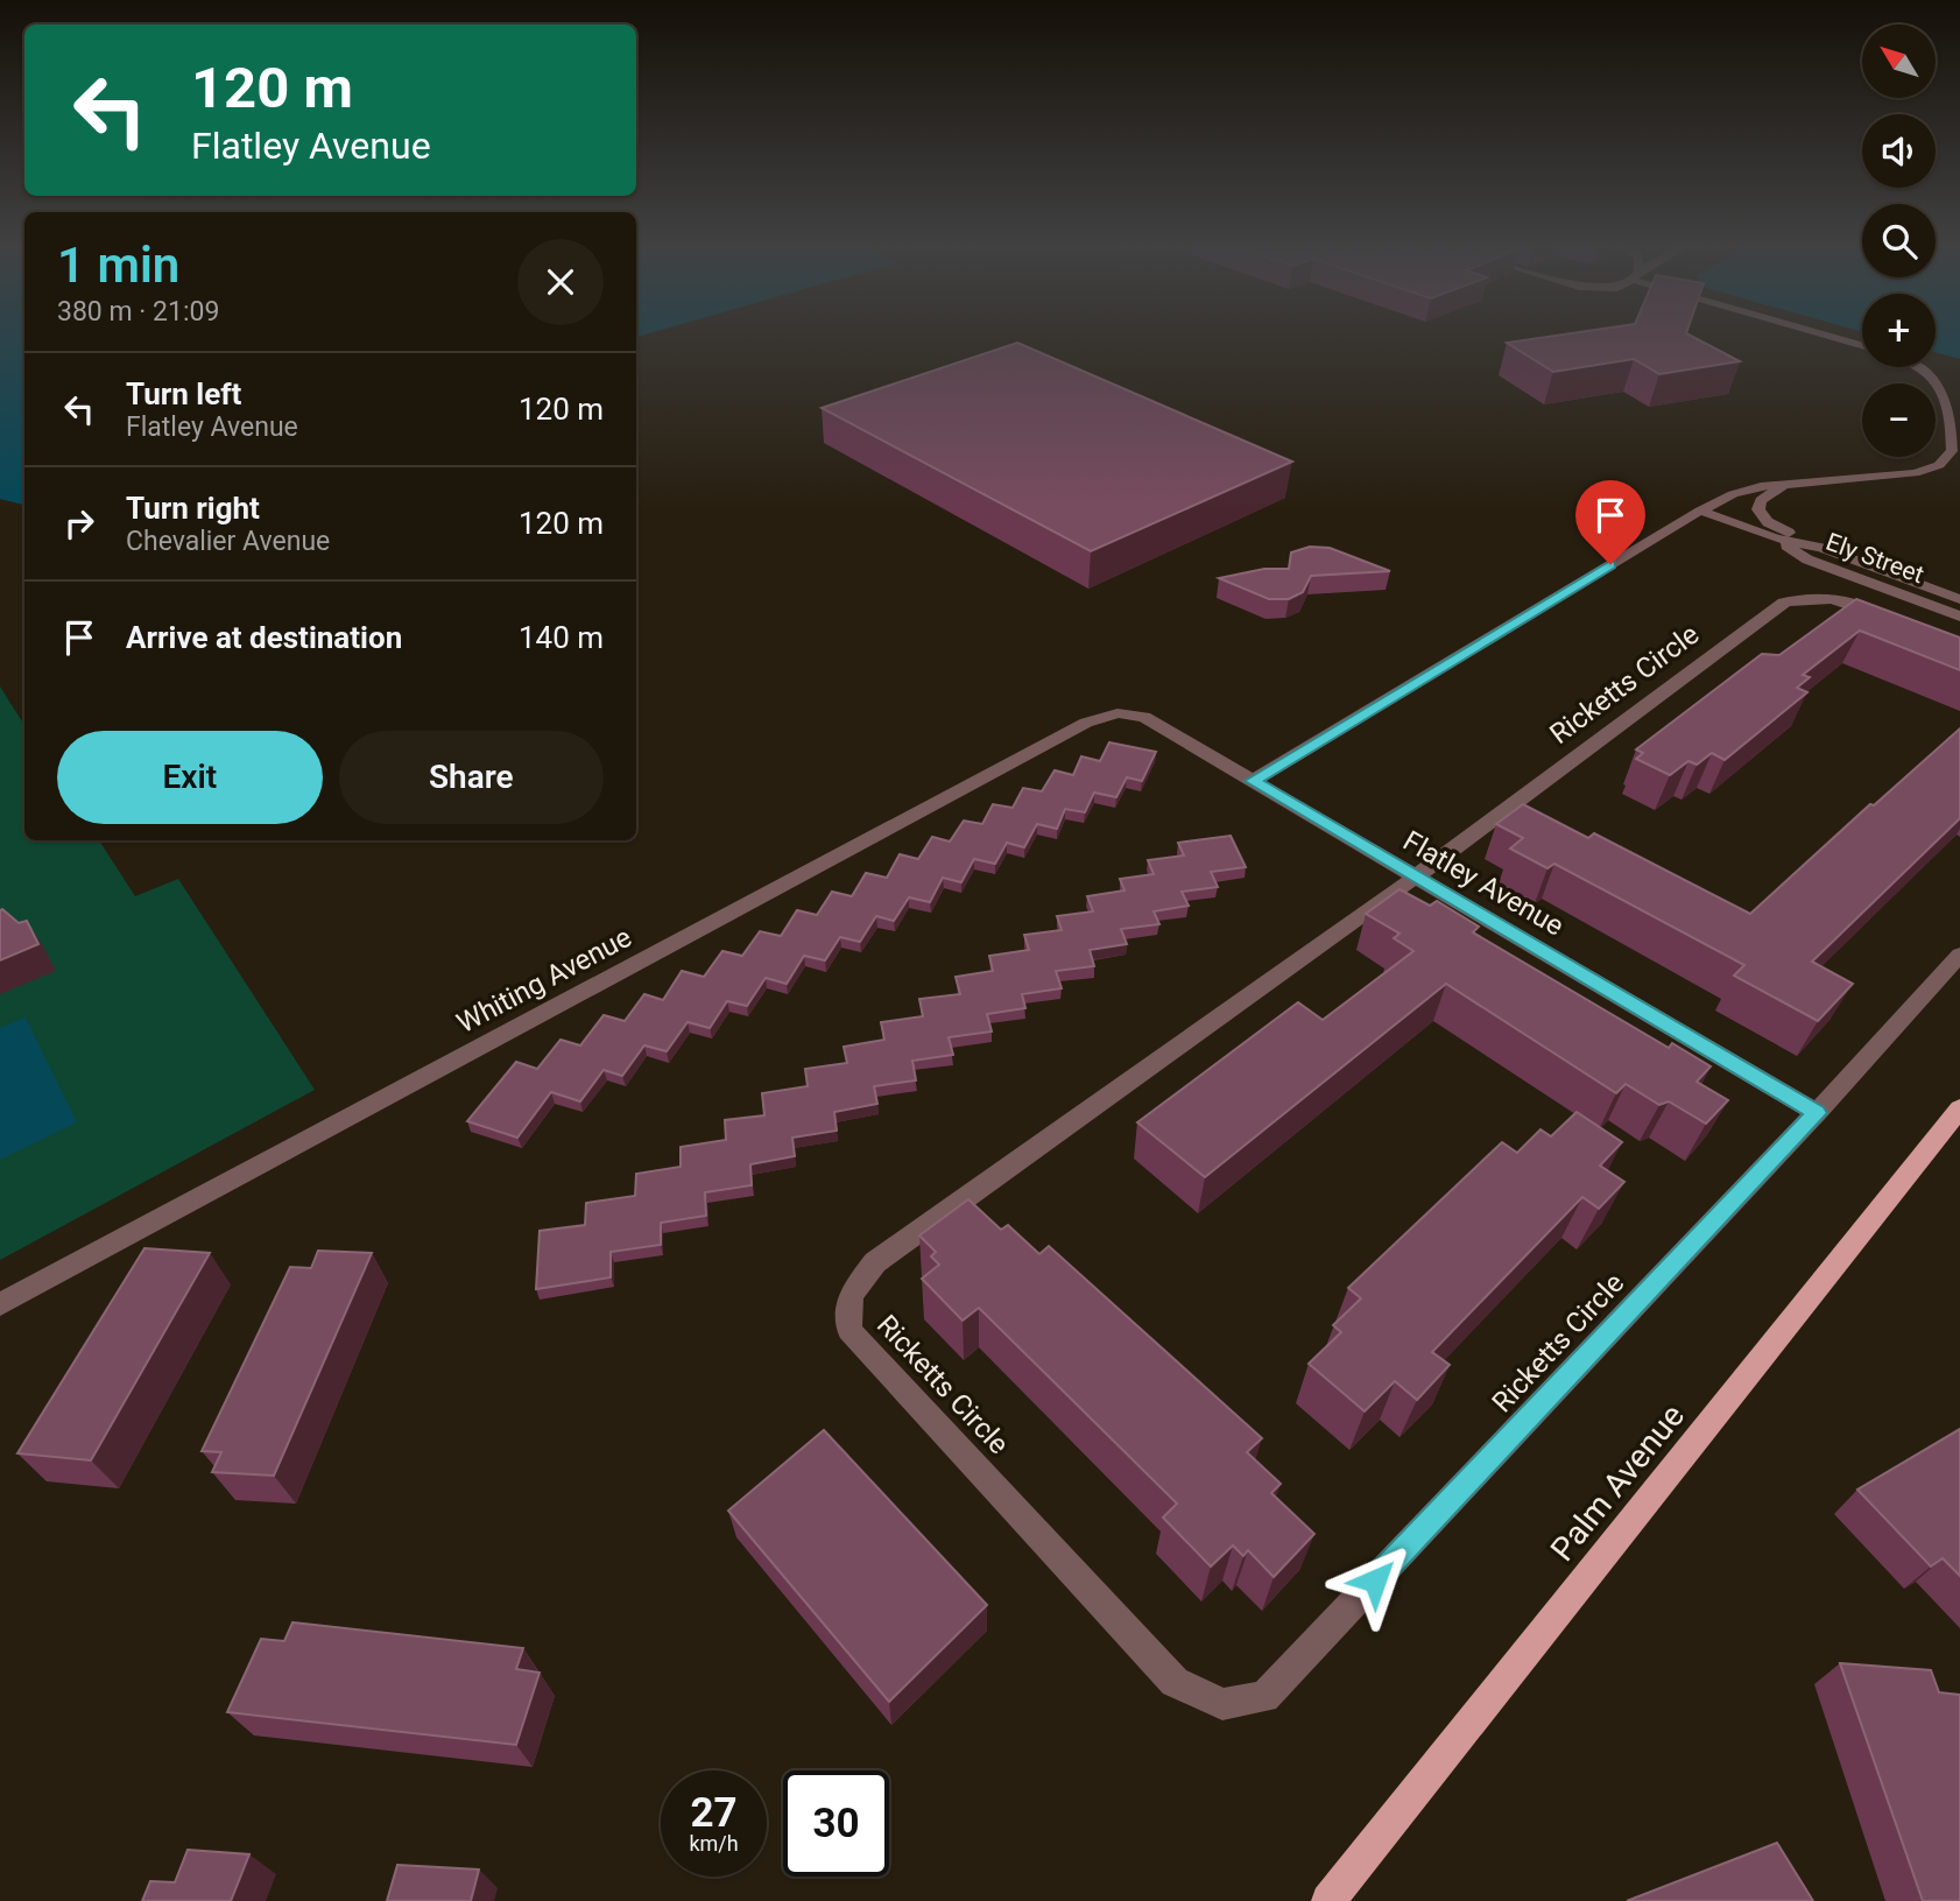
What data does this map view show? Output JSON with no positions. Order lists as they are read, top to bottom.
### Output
{
  "streets": {
    "main road": ["Palm Avenue"],
    "street": [
      "Ely Street",
      "Ricketts Circle",
      "Flatley Avenue",
      "Whiting Avenue"
    ]
  },
  "crossings": [
    ["Ricketts Circle", "Flatley Avenue"],
    ["Flatley Avenue", "Whiting Avenue"]
  ],
  "north": "top left",
  "page": {
    "map_buttons": ["+", "−"],
    "turn": ["120 m", "Flatley Avenue"],
    "heading": ["1 min", "380 m · 21:09"],
    "list": [
      {
        "name": "Turn left",
        "note": "Flatley Avenue",
        "value": "120 m"
      },
      {
        "name": "Turn right",
        "note": "Chevalier Avenue",
        "value": "120 m"
      },
      {
        "name": "Arrive at destination",
        "value": "140 m"
      }
    ],
    "buttons": ["Exit", "Share"],
    "speed": "27 km/h",
    "limit": "30"
  }
}
